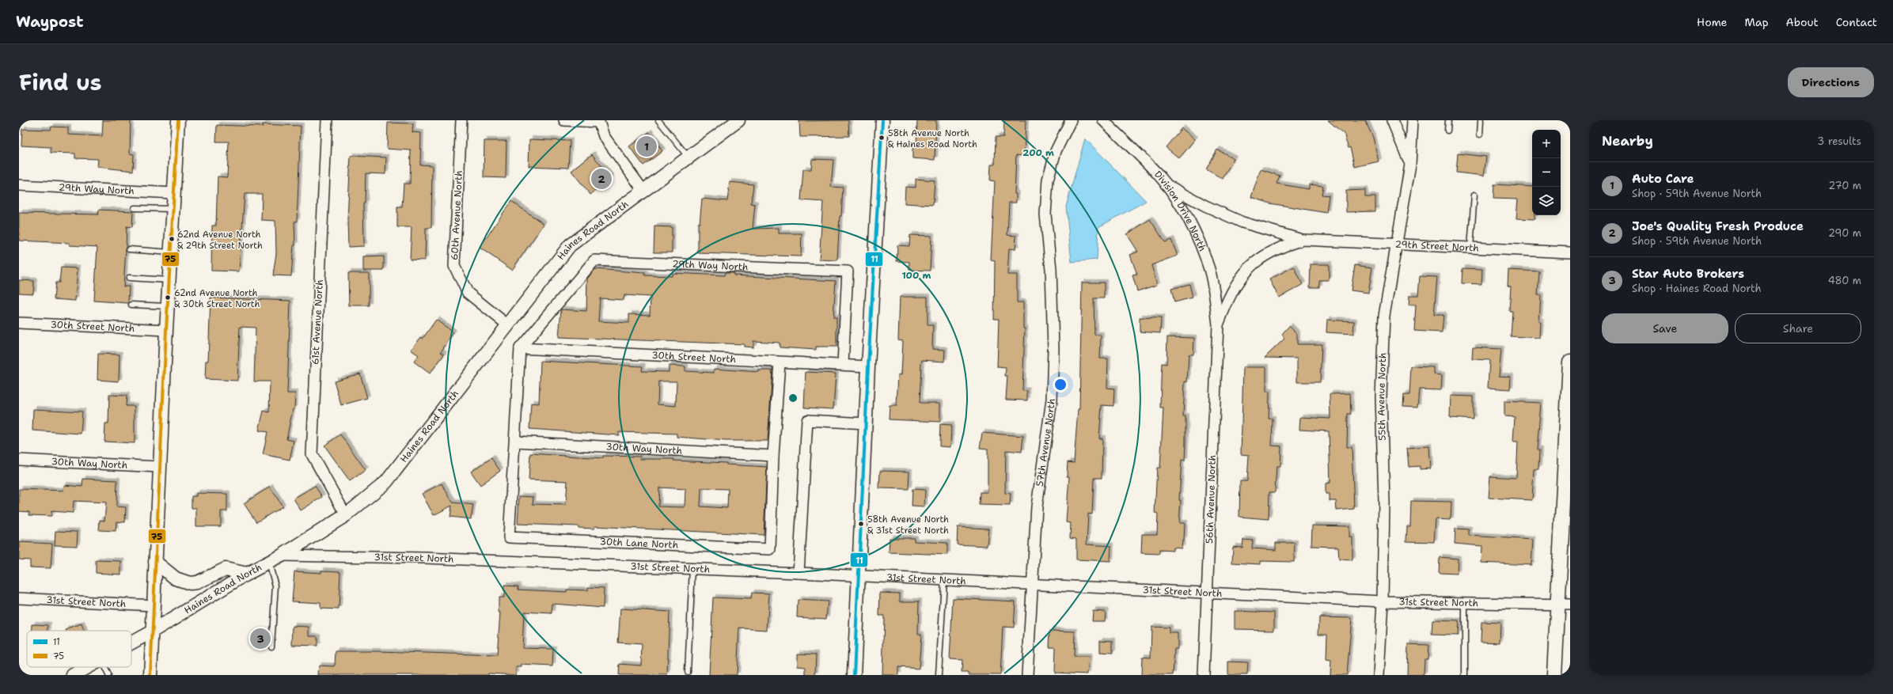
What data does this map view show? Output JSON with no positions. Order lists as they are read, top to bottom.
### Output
{
  "streets": {
    "street": [
      "29th Way North",
      "Division Drive North",
      "60th Avenue North",
      "Haines Road North",
      "29th Street North",
      "61st Avenue North",
      "30th Street North",
      "55th Avenue North",
      "57th Avenue North",
      "30th Way North",
      "56th Avenue North",
      "30th Lane North",
      "31st Street North"
    ]
  },
  "crossings": [
    ["29th Way North", "30th Street North"],
    ["Division Drive North", "29th Street North"],
    ["Division Drive North", "56th Avenue North"],
    ["60th Avenue North", "Haines Road North"],
    ["Haines Road North", "61st Avenue North"],
    ["Haines Road North", "31st Street North"],
    ["29th Street North", "55th Avenue North"],
    ["29th Street North", "56th Avenue North"],
    ["55th Avenue North", "31st Street North"],
    ["57th Avenue North", "31st Street North"],
    ["30th Way North", "30th Lane North"],
    ["56th Avenue North", "31st Street North"]
  ],
  "places": [
    "58th Avenue North & Haines Road North",
    "62nd Avenue North & 29th Street North",
    "62nd Avenue North & 30th Street North",
    "58th Avenue North & 31st Street North"
  ],
  "lines": ["transit line 11", "transit line 75"],
  "legend": ["11", "75"],
  "page": {
    "header": "Waypost",
    "nav": [
      "Home",
      "Map",
      "About",
      "Contact"
    ],
    "title": "Find us",
    "buttons": [
      "Directions",
      ["Save", "Share"]
    ],
    "heading": ["Nearby", "3 results"],
    "map_buttons": ["+", "−"],
    "pins": ["1", "2", "3"],
    "list": [
      {
        "mark": "1",
        "name": "Auto Care",
        "note": "Shop · 59th Avenue North",
        "value": "270 m"
      },
      {
        "mark": "2",
        "name": "Joe's Quality Fresh Produce",
        "note": "Shop · 59th Avenue North",
        "value": "290 m"
      },
      {
        "mark": "3",
        "name": "Star Auto Brokers",
        "note": "Shop · Haines Road North",
        "value": "480 m"
      }
    ]
  },
  "rings": ["200 m", "100 m"]
}
